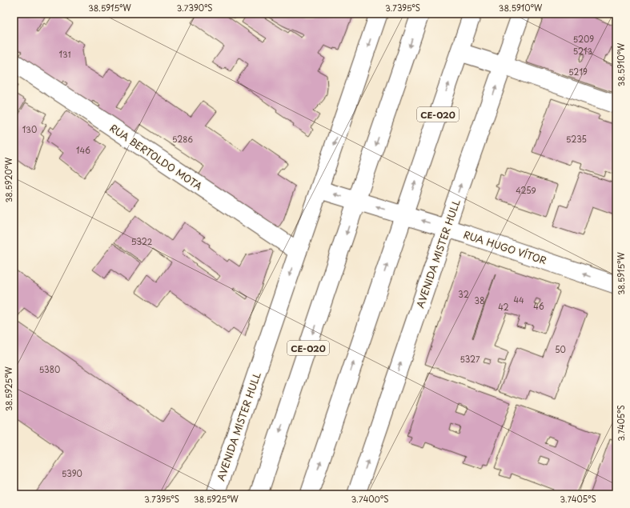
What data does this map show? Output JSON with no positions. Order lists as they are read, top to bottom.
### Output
{
  "streets": {
    "main road": [
      "CE-020",
      "RUA BERTOLDO MOTA",
      "RUA HUGO VÍTOR",
      "AVENIDA MISTER HULL"
    ]
  },
  "crossings": [
    ["CE-020", "RUA HUGO VÍTOR"],
    ["RUA BERTOLDO MOTA", "AVENIDA MISTER HULL"],
    ["RUA HUGO VÍTOR", "AVENIDA MISTER HULL"]
  ],
  "one_way": ["RUA HUGO VÍTOR"],
  "house_numbers": [
    "5209",
    "5213",
    "131",
    "5219",
    "130",
    "5286",
    "5235",
    "146",
    "4259",
    "5322",
    "32",
    "44",
    "38",
    "46",
    "42",
    "50",
    "5327",
    "5380",
    "5390"
  ],
  "coordinates": [
    "38.5915°W",
    "3.7390°S",
    "3.7395°S",
    "38.5910°W",
    "38.5920°W",
    "38.5925°W",
    "3.7405°S",
    "3.7400°S"
  ]
}
